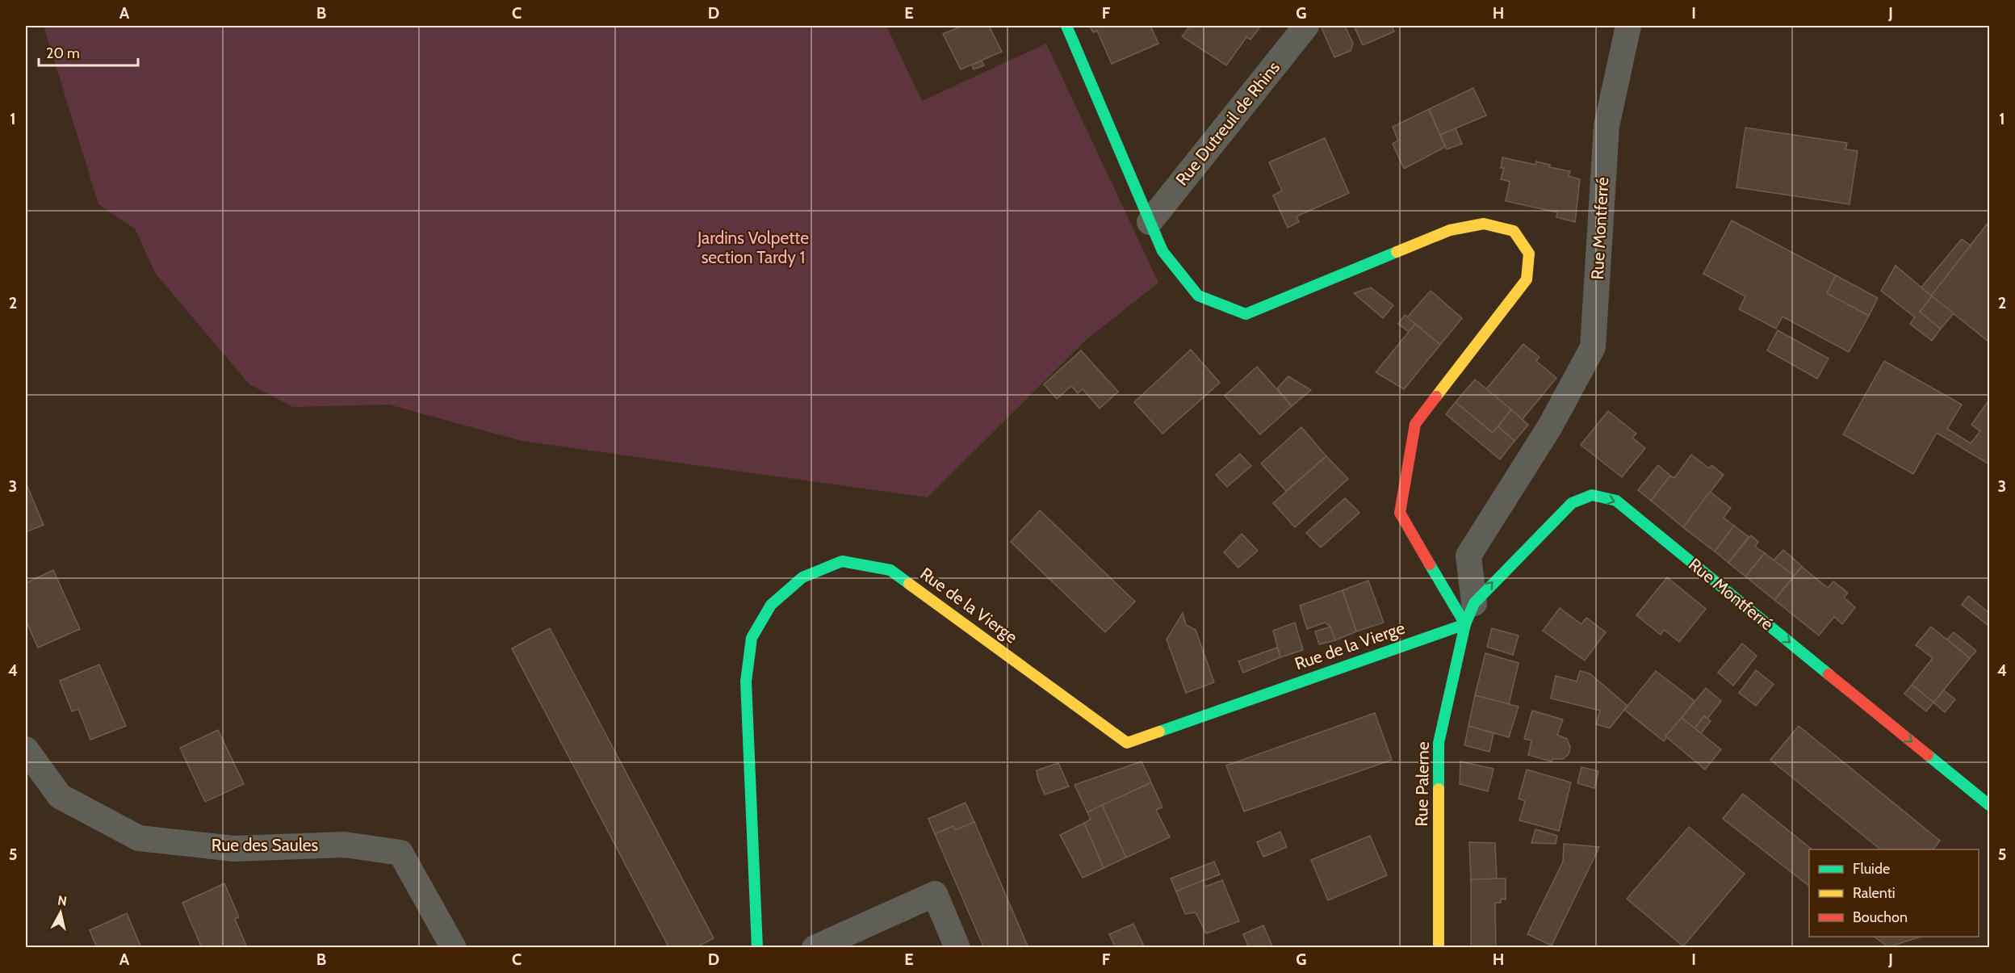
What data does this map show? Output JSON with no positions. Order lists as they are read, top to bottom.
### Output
{
  "streets": {
    "street": [
      "Rue Dutreuil de Rhins",
      "Rue Montferré",
      "Rue de la Vierge",
      "Rue Palerne",
      "Rue des Saules"
    ]
  },
  "crossings": [
    ["Rue Montferré", "Rue de la Vierge"],
    ["Rue Montferré", "Rue Palerne"],
    ["Rue de la Vierge", "Rue Palerne"]
  ],
  "one_way": ["Rue Montferré"],
  "parks": ["Jardins Volpette section Tardy 1"],
  "legend": ["Fluide", "Ralenti", "Bouchon"],
  "scale_bar": "20 m",
  "north": "top",
  "grid": {
    "columns": [
      "A",
      "B",
      "C",
      "D",
      "E",
      "F",
      "G",
      "H",
      "I",
      "J"
    ],
    "rows": [
      "1",
      "2",
      "3",
      "4",
      "5"
    ]
  }
}
